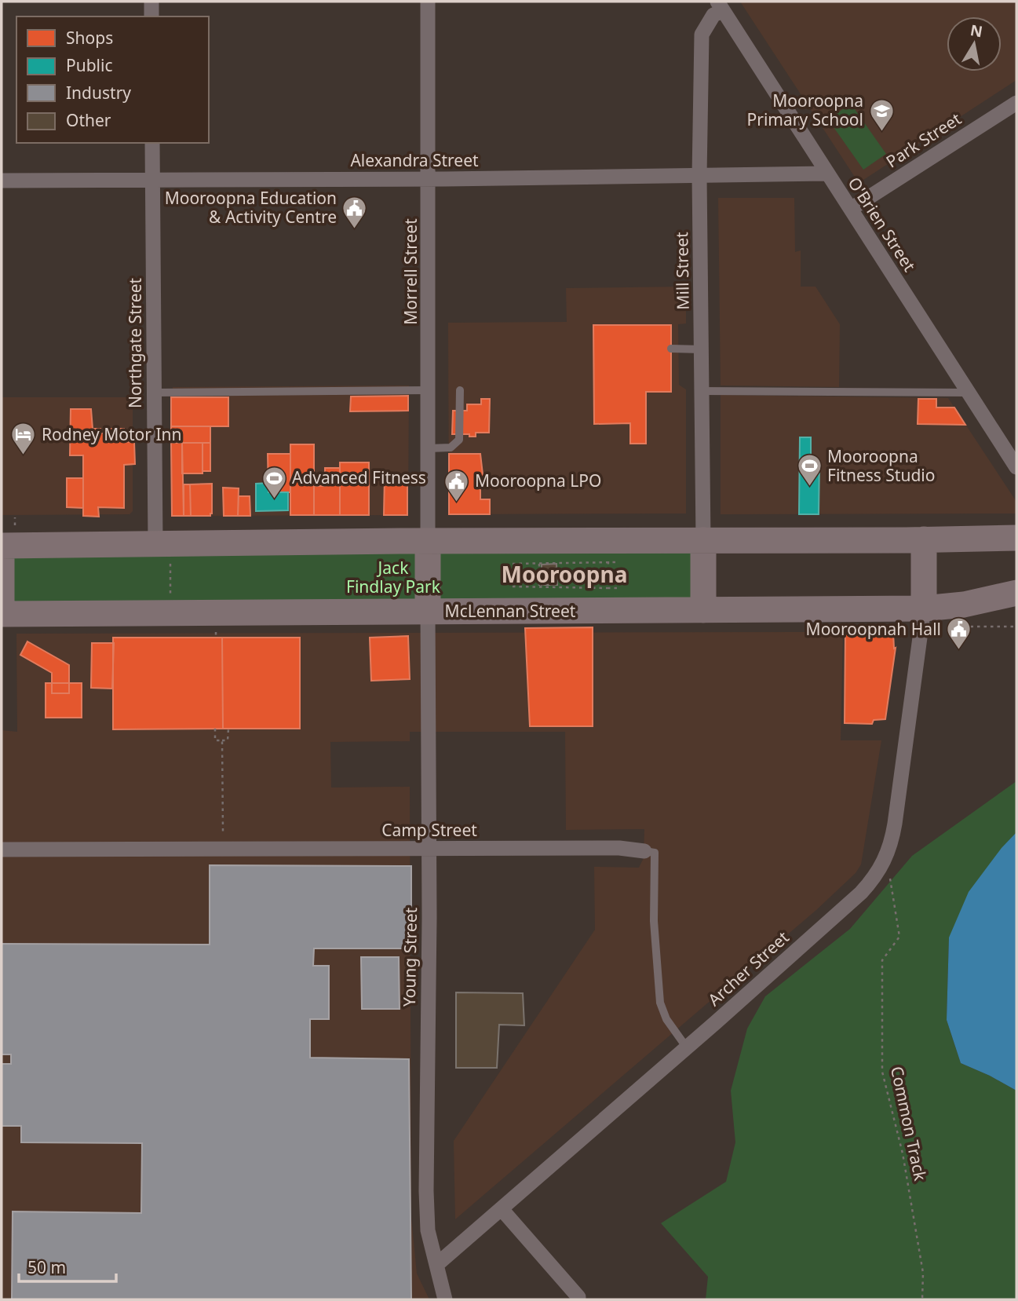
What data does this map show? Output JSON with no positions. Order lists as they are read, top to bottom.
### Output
{
  "streets": {
    "highway": ["McLennan Street"],
    "street": [
      "Park Street",
      "Alexandra Street",
      "O'Brien Street",
      "Mill Street",
      "Morrell Street",
      "Northgate Street",
      "Camp Street",
      "Young Street",
      "Archer Street"
    ],
    "path": ["Common Track"]
  },
  "crossings": [
    ["Park Street", "O'Brien Street"],
    ["Alexandra Street", "O'Brien Street"],
    ["Alexandra Street", "Mill Street"],
    ["Alexandra Street", "Morrell Street"],
    ["Alexandra Street", "Northgate Street"],
    ["O'Brien Street", "Mill Street"],
    ["McLennan Street", "Young Street"],
    ["McLennan Street", "Archer Street"],
    ["Camp Street", "Young Street"],
    ["Camp Street", "Archer Street"],
    ["Young Street", "Archer Street"],
    ["Archer Street", "Common Track"]
  ],
  "districts": ["Mooroopna"],
  "parks": ["Jack Findlay Park"],
  "places": {
    "school or university": ["Mooroopna Primary School"],
    "public building": ["Mooroopna Education & Activity Centre", "Mooroopna LPO", "Mooroopnah Hall"],
    "hotel": ["Rodney Motor Inn"],
    "sports": ["Mooroopna Fitness Studio", "Advanced Fitness"]
  },
  "legend": [
    "Shops",
    "Public",
    "Industry",
    "Other"
  ],
  "scale_bar": "50 m",
  "north": "top"
}
